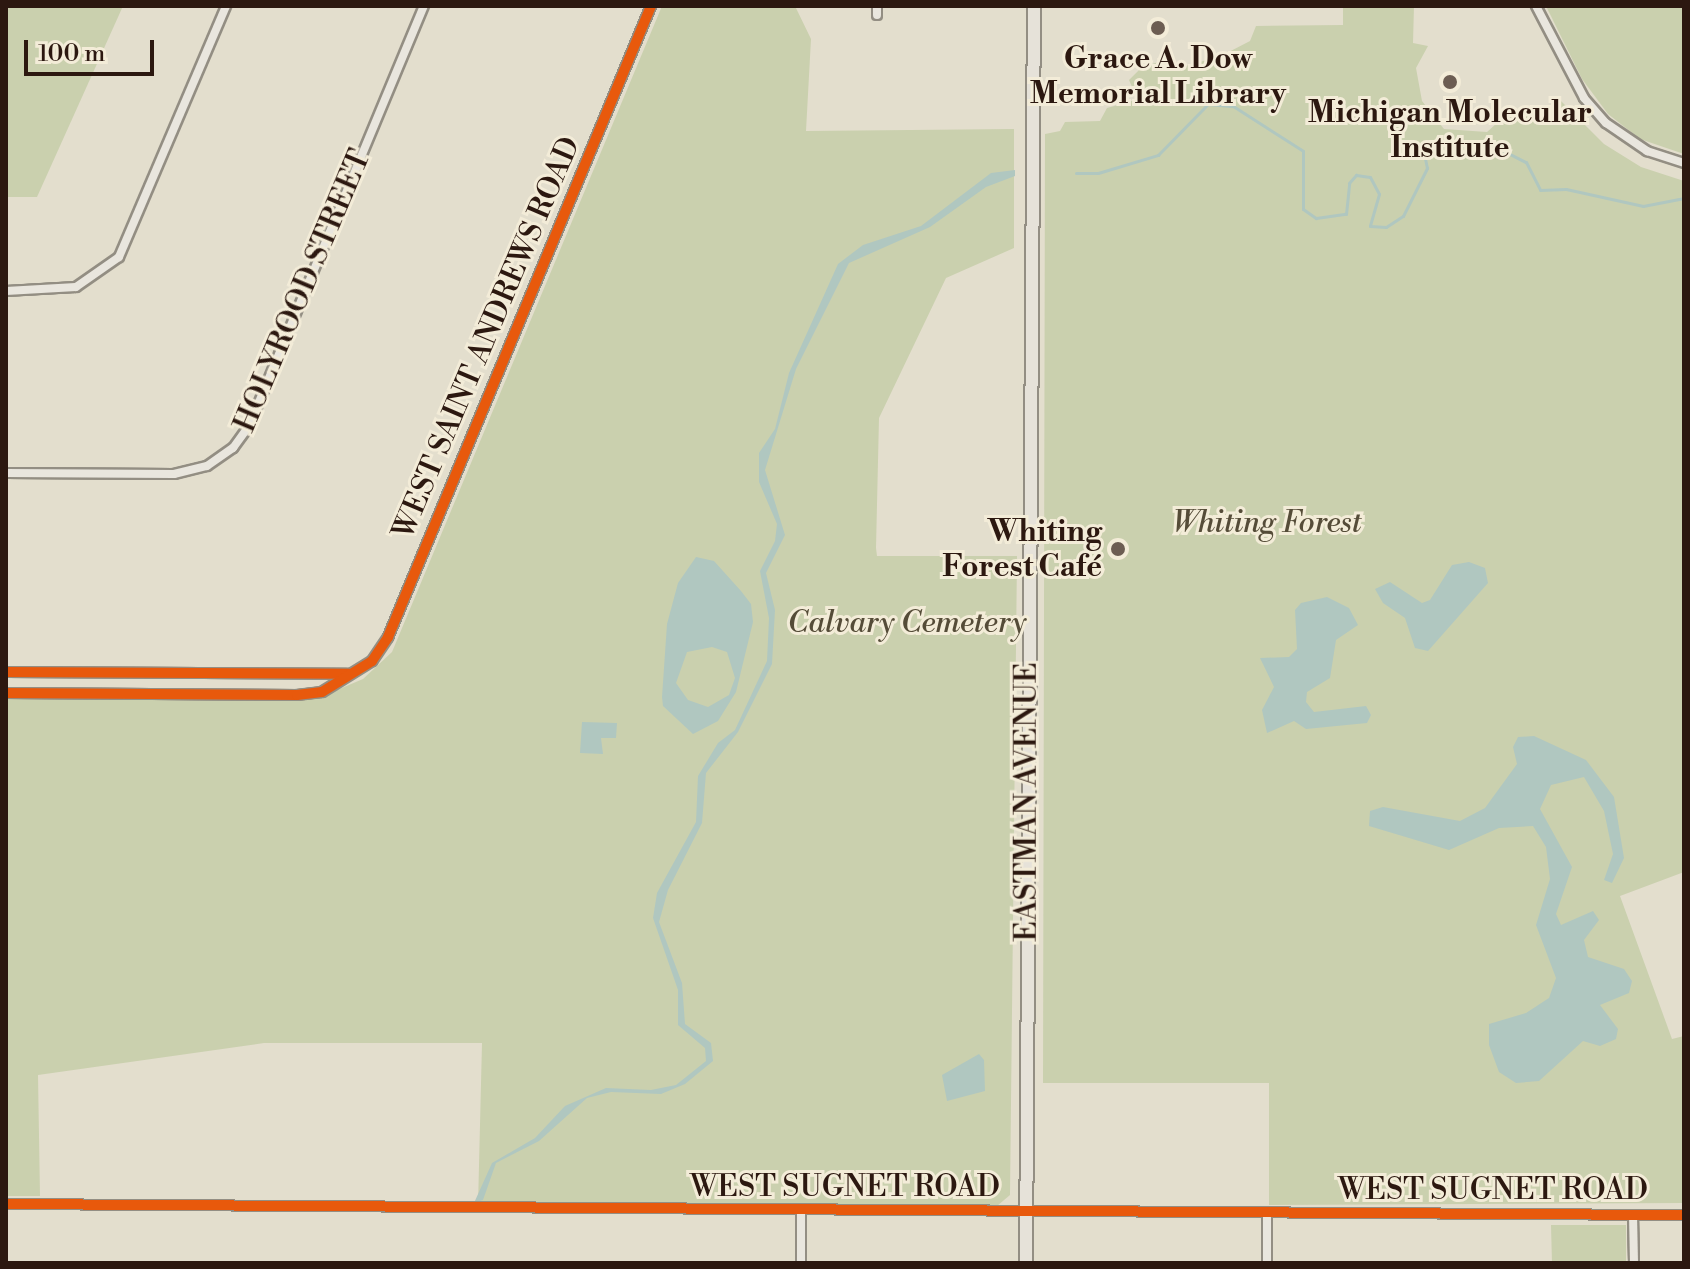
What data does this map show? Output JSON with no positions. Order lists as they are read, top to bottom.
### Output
{
  "streets": {
    "main road": ["EASTMAN AVENUE"],
    "street": ["HOLYROOD STREET", "WEST SAINT ANDREWS ROAD", "WEST SUGNET ROAD"]
  },
  "crossings": [
    ["EASTMAN AVENUE", "WEST SUGNET ROAD"]
  ],
  "parks": ["Whiting Forest", "Calvary Cemetery"],
  "places": ["Grace A. Dow Memorial Library", "Michigan Molecular Institute", "Whiting Forest Café"],
  "scale_bar": "100 m"
}
